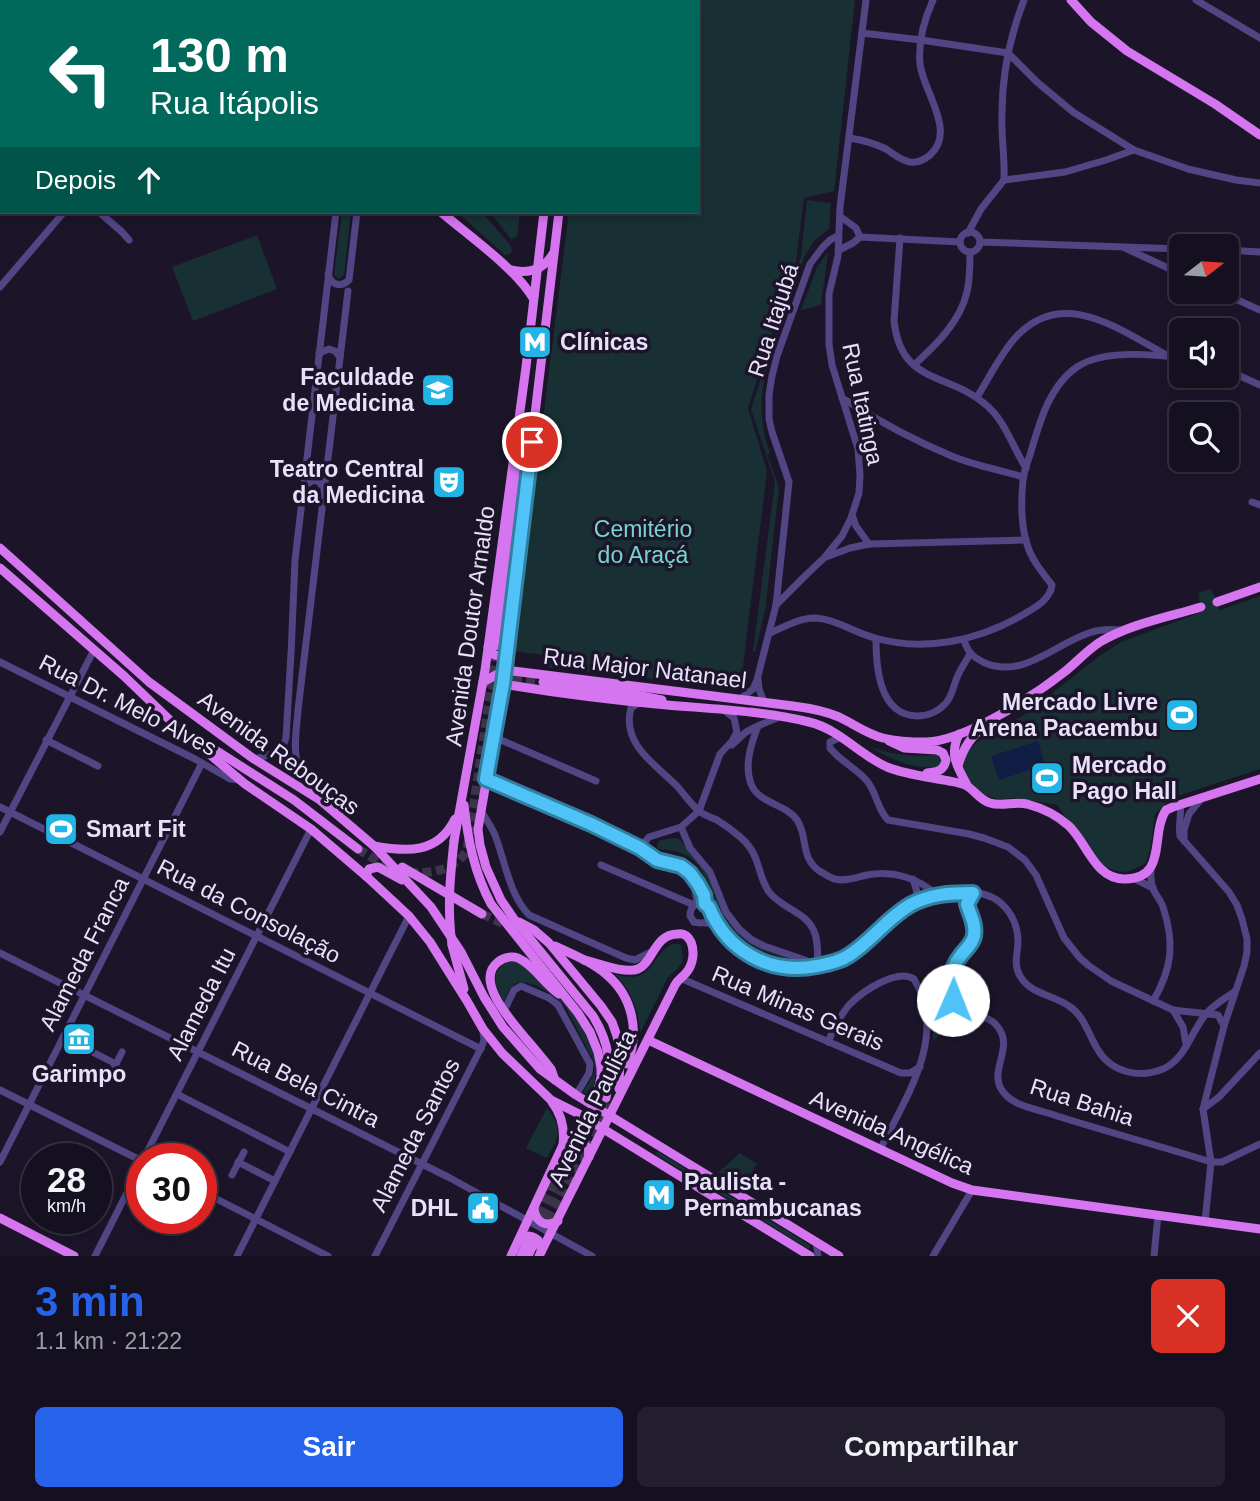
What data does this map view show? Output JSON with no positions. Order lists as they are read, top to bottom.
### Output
{
  "streets": {
    "main road": [
      "Avenida Doutor Arnaldo",
      "Rua Major Natanael",
      "Avenida Rebouças",
      "Avenida Paulista",
      "Avenida Angélica"
    ],
    "street": [
      "Rua Itajubá",
      "Rua Itatinga",
      "Rua Dr. Melo Alves",
      "Rua da Consolação",
      "Alameda Franca",
      "Alameda Itu",
      "Rua Minas Gerais",
      "Rua Bela Cintra",
      "Rua Bahia",
      "Alameda Santos"
    ]
  },
  "crossings": [
    ["Rua Itajubá", "Rua Itatinga"],
    ["Avenida Doutor Arnaldo", "Rua Major Natanael"],
    ["Rua Dr. Melo Alves", "Avenida Rebouças"],
    ["Rua Dr. Melo Alves", "Alameda Franca"],
    ["Avenida Rebouças", "Alameda Itu"],
    ["Avenida Rebouças", "Alameda Santos"],
    ["Rua da Consolação", "Alameda Franca"],
    ["Rua da Consolação", "Alameda Itu"],
    ["Rua da Consolação", "Alameda Santos"],
    ["Alameda Franca", "Rua Bela Cintra"],
    ["Alameda Itu", "Rua Bela Cintra"],
    ["Rua Minas Gerais", "Avenida Paulista"],
    ["Rua Bela Cintra", "Avenida Paulista"],
    ["Rua Bela Cintra", "Alameda Santos"],
    ["Avenida Paulista", "Avenida Angélica"]
  ],
  "parks": ["Cemitério do Araçá"],
  "places": {
    "metro station": ["Clínicas", "Paulista - Pernambucanas"],
    "school or university": ["Faculdade de Medicina"],
    "theatre": ["Teatro Central da Medicina"],
    "sports": ["Mercado Livre Arena Pacaembu", "Mercado Pago Hall", "Smart Fit"],
    "museum": ["Garimpo"],
    "public building": ["DHL"]
  },
  "north": "right",
  "page": {
    "turn": ["130 m", "Rua Itápolis"],
    "then": "Depois",
    "speed": "28 km/h",
    "limit": "30",
    "heading": ["3 min", "1.1 km · 21:22"],
    "buttons": ["Sair", "Compartilhar"]
  }
}
